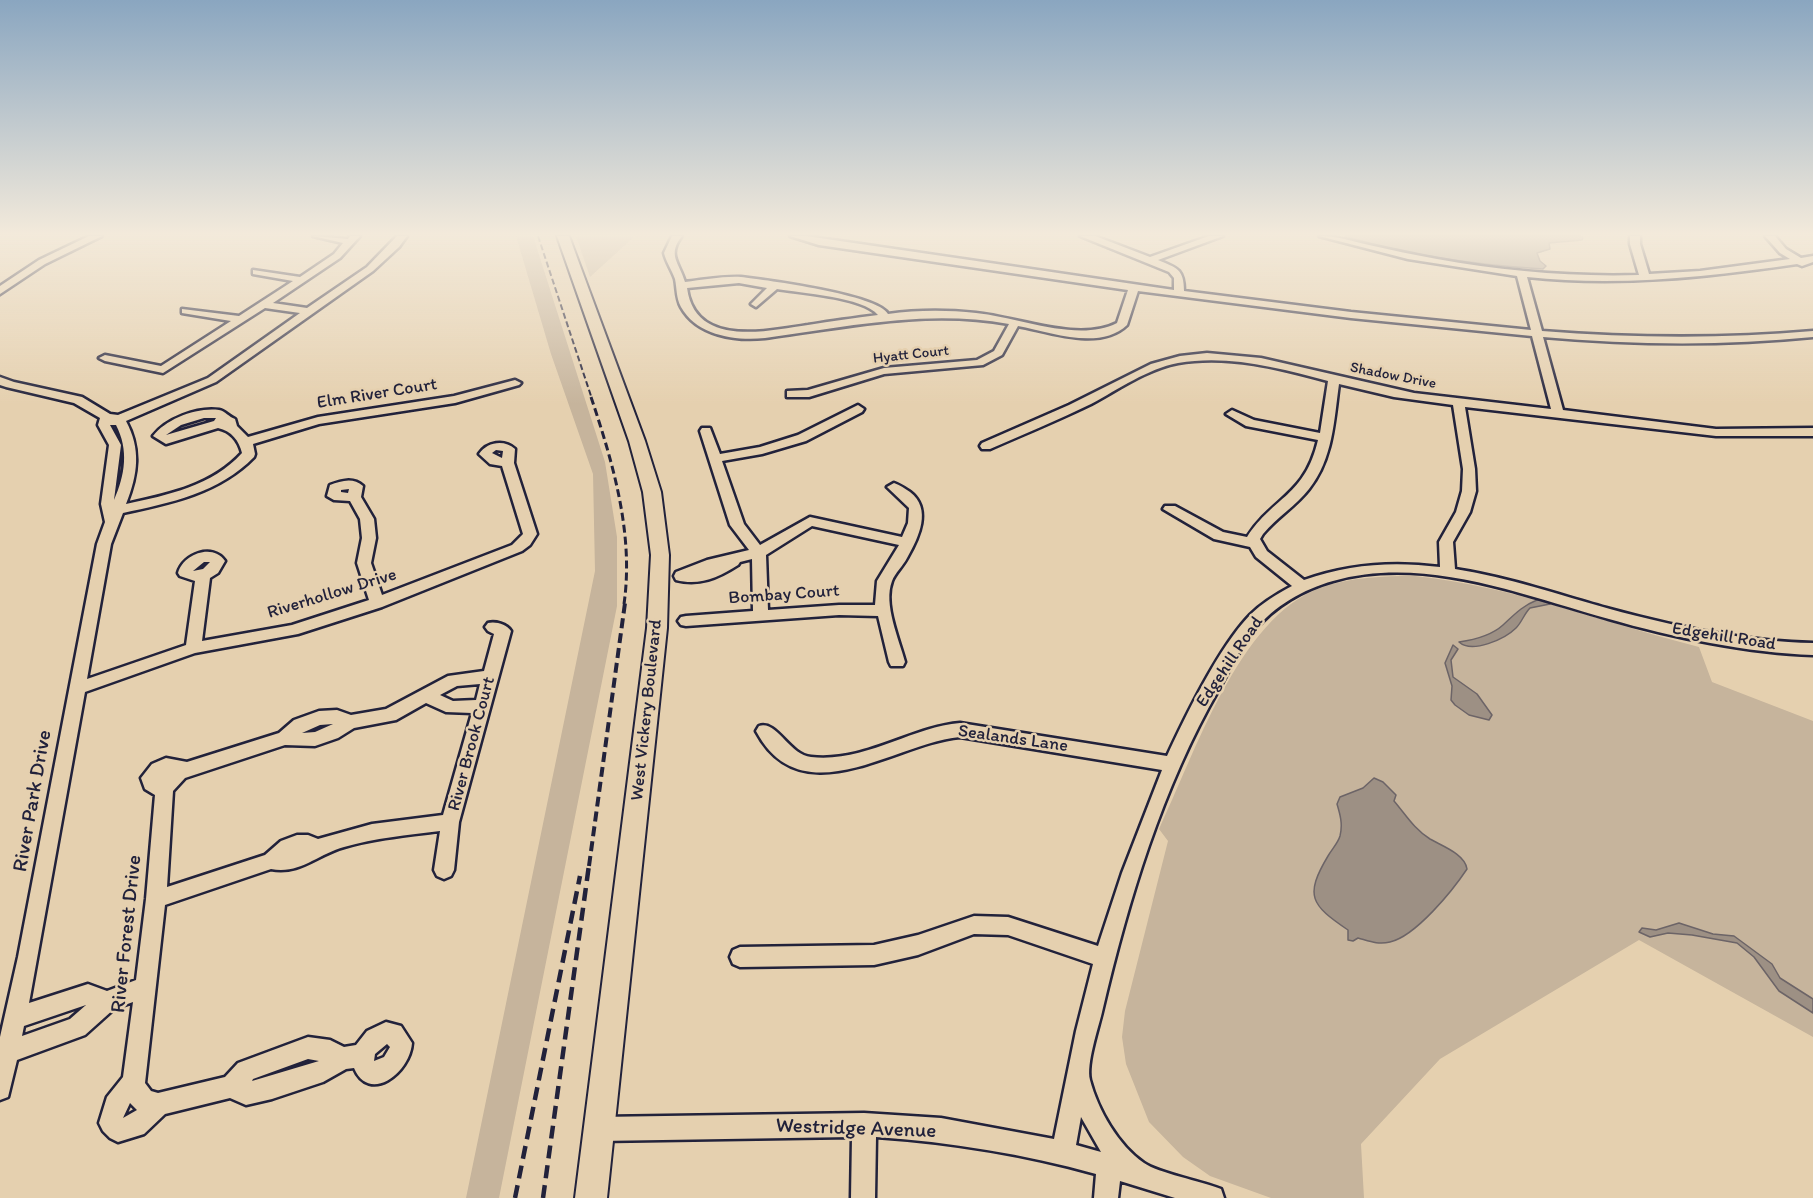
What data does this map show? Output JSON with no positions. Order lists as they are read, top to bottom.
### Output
{
  "streets": {
    "main road": ["West Vickery Boulevard"],
    "street": [
      "Hyatt Court",
      "Shadow Drive",
      "Elm River Court",
      "Riverhollow Drive",
      "Bombay Court",
      "Edgehill Road",
      "Sealands Lane",
      "River Brook Court",
      "River Park Drive",
      "River Forest Drive",
      "Westridge Avenue"
    ]
  },
  "crossings": [
    ["Riverhollow Drive", "River Park Drive"],
    ["Edgehill Road", "Sealands Lane"],
    ["Edgehill Road", "Westridge Avenue"],
    ["West Vickery Boulevard", "Westridge Avenue"],
    ["River Brook Court", "River Forest Drive"]
  ]
}
